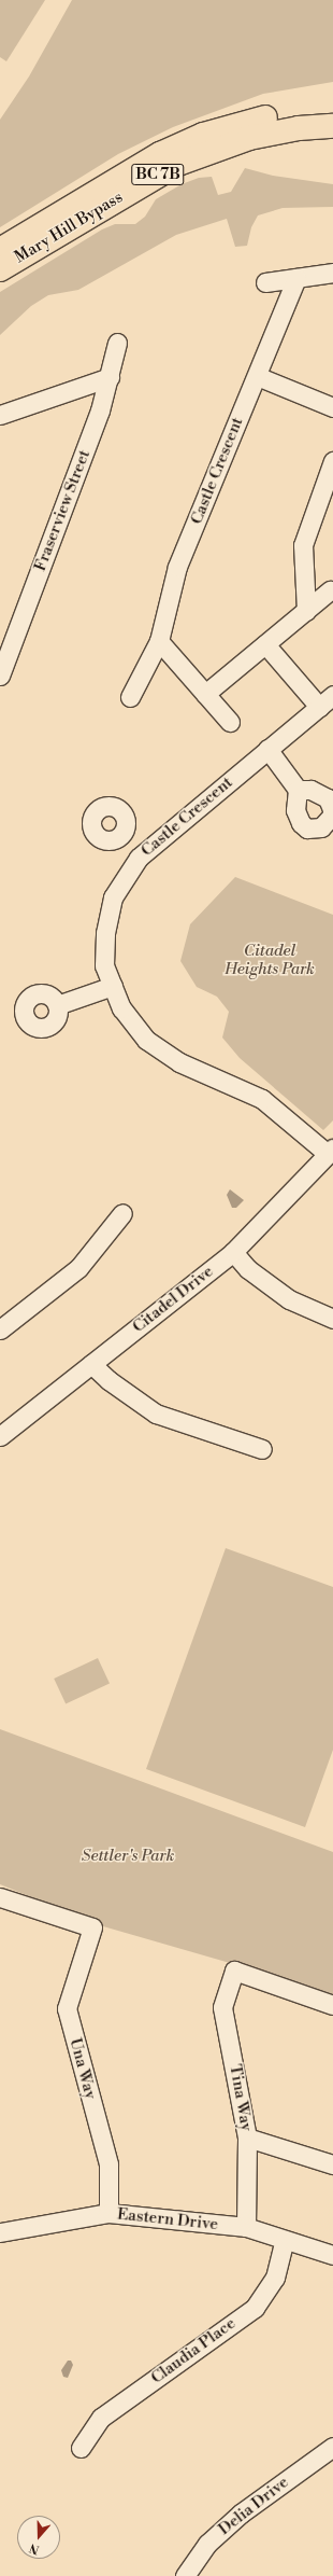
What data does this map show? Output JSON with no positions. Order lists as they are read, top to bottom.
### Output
{
  "streets": {
    "highway": ["BC 7B", "Mary Hill Bypass"],
    "street": [
      "Castle Crescent",
      "Fraserview Street",
      "Citadel Drive",
      "Una Way",
      "Tina Way",
      "Eastern Drive",
      "Claudia Place",
      "Delia Drive"
    ]
  },
  "crossings": [
    ["Castle Crescent", "Citadel Drive"],
    ["Una Way", "Eastern Drive"],
    ["Tina Way", "Eastern Drive"],
    ["Eastern Drive", "Claudia Place"]
  ],
  "parks": ["Citadel Heights Park", "Settler's Park"],
  "north": "bottom"
}
